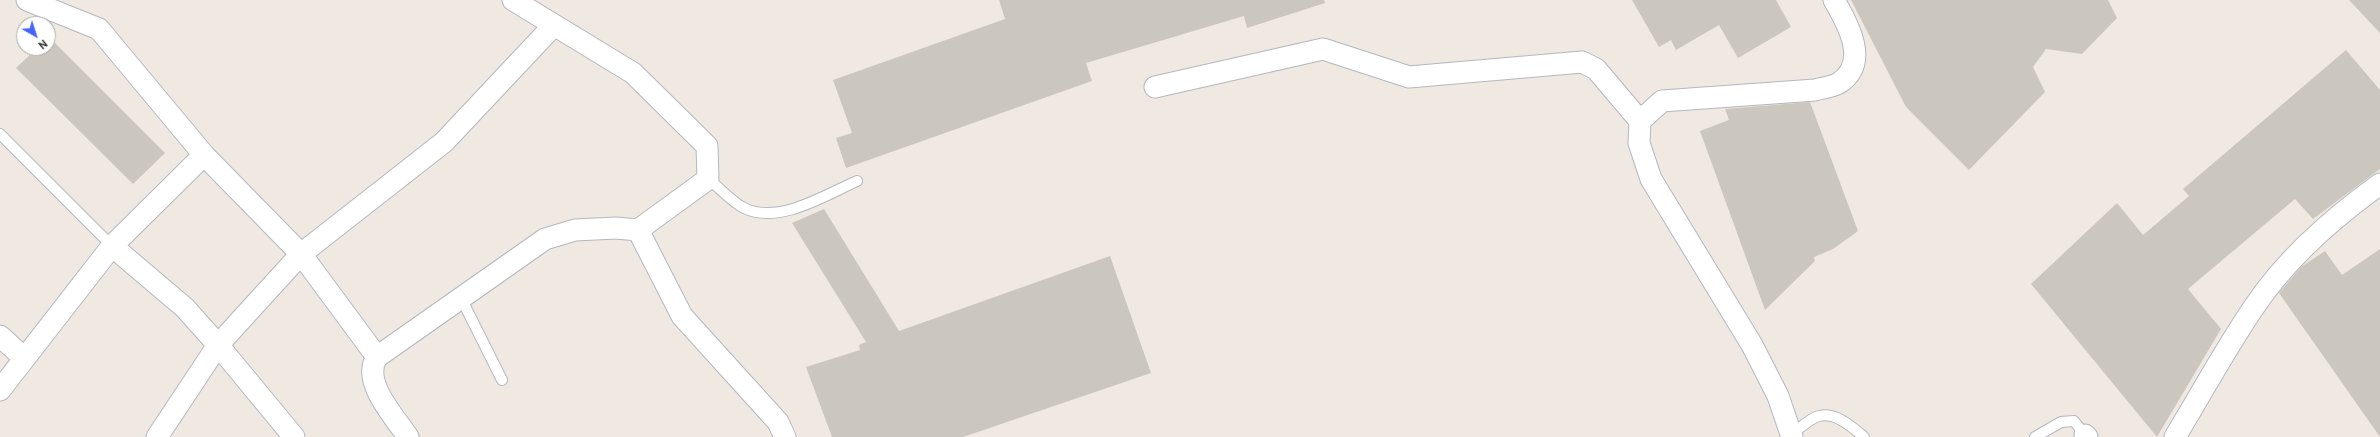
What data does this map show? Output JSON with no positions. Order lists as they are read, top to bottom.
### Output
{
  "north": "bottom right"
}
